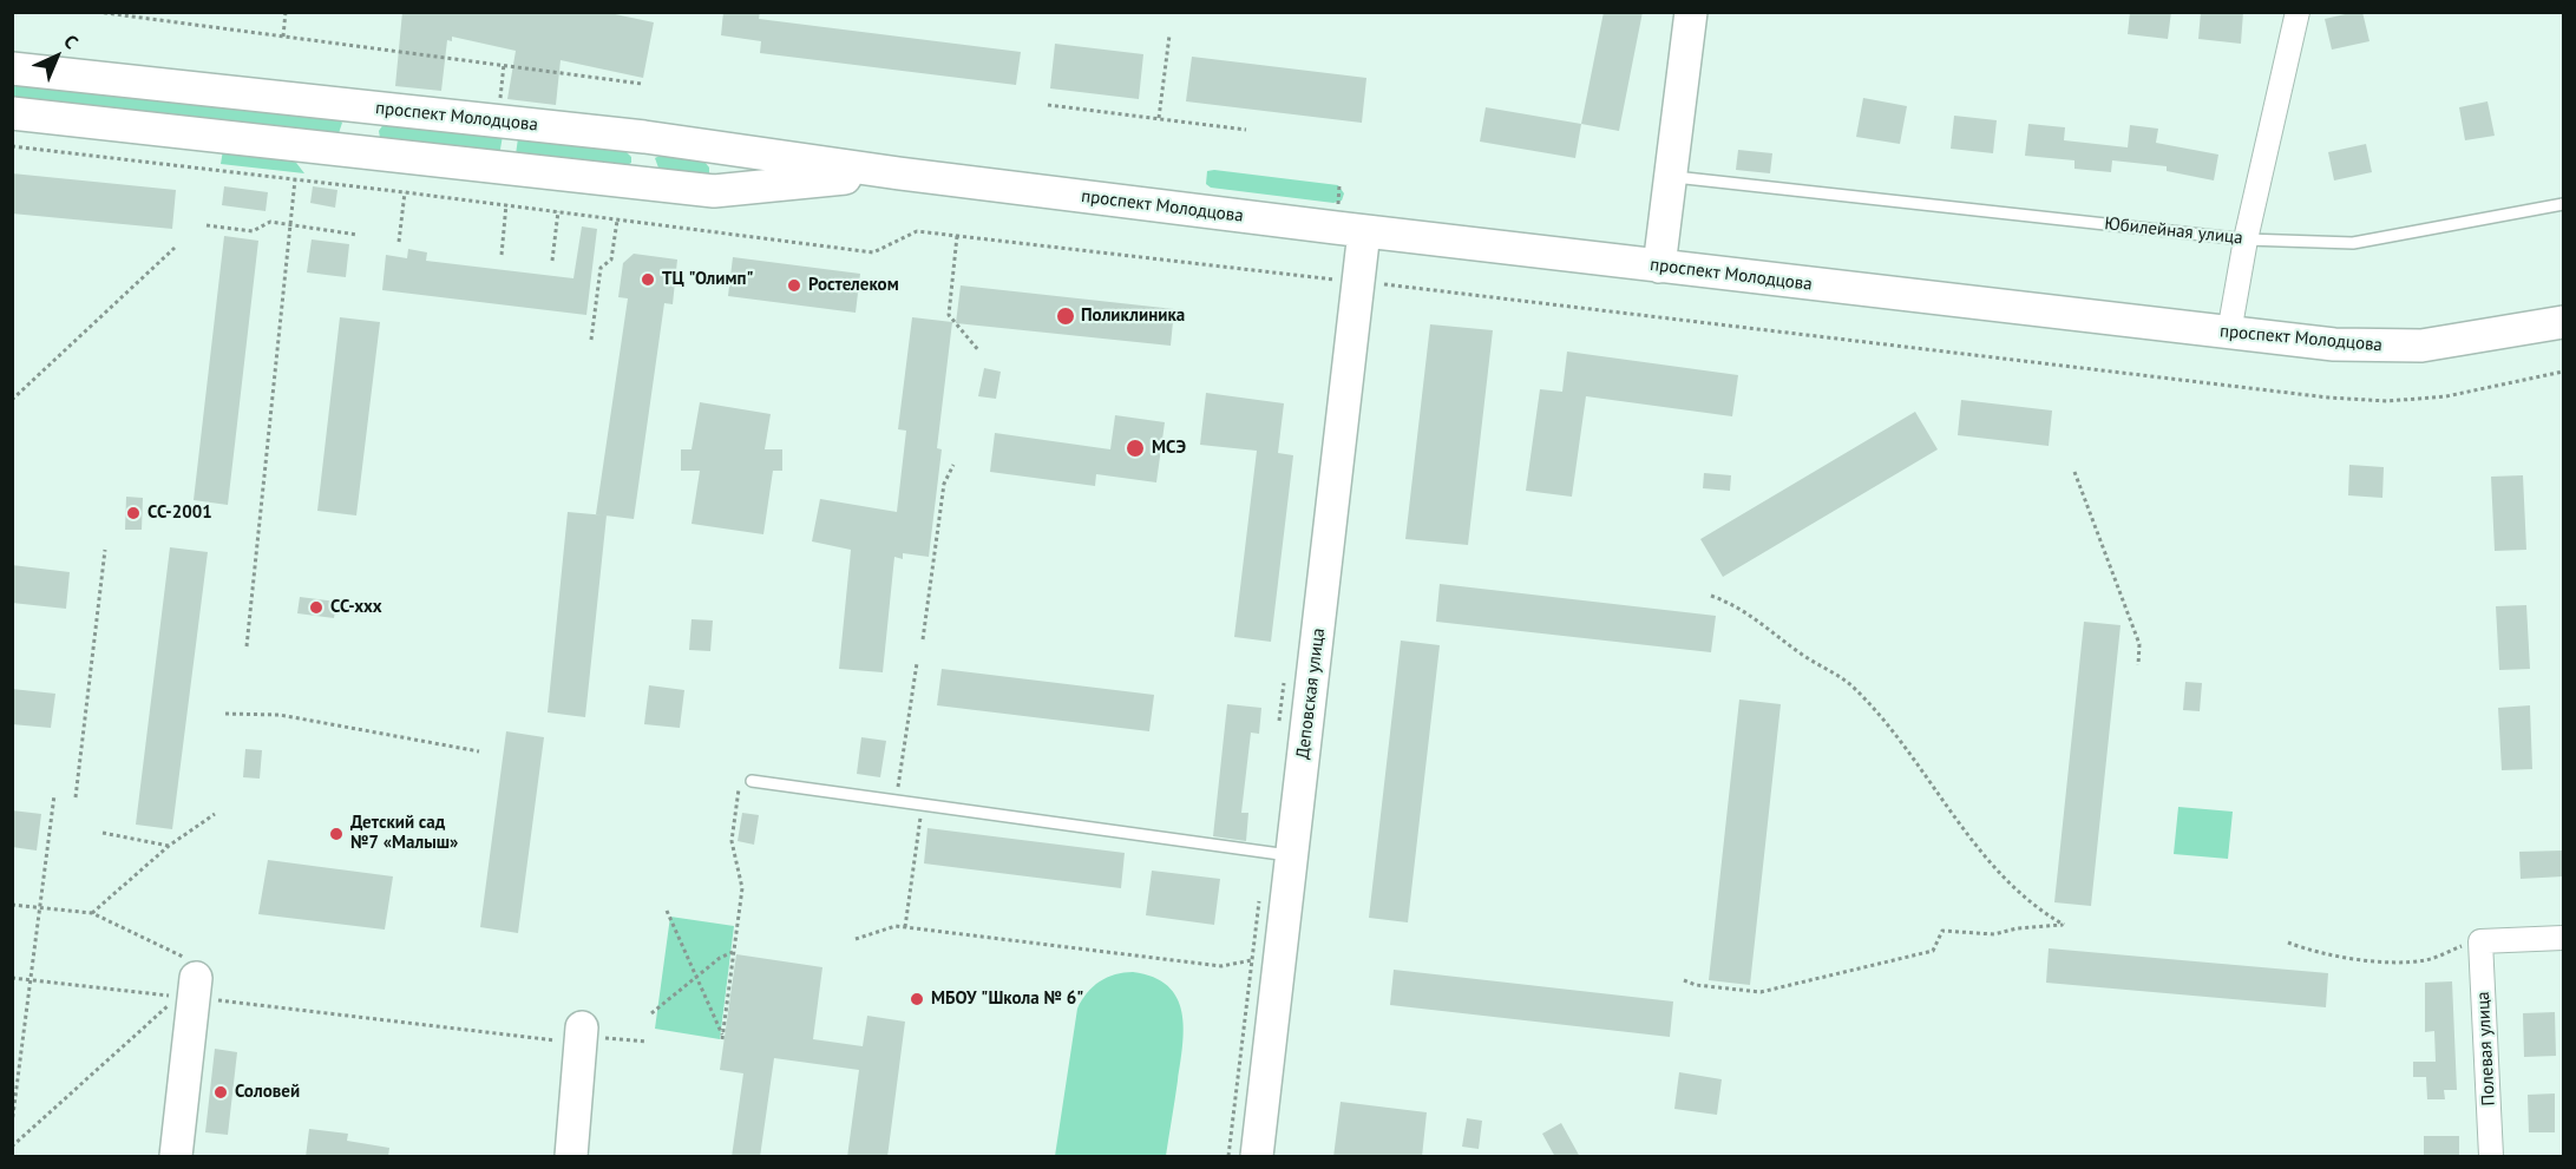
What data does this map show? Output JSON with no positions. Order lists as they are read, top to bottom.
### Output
{
  "streets": {
    "main road": ["проспект Молодцова", "Деповская улица"],
    "street": ["Полевая улица"],
    "lane": ["Юбилейная улица"]
  },
  "crossings": [
    ["проспект Молодцова", "Деповская улица"]
  ],
  "places": [
    "ТЦ \"Олимп\"",
    "Ростелеком",
    "Поликлиника",
    "МСЭ",
    "СС-2001",
    "СС-ххх",
    "Детский сад №7 «Малыш»",
    "МБОУ \"Школа № 6\"",
    "Соловей"
  ],
  "north": "top right"
}
